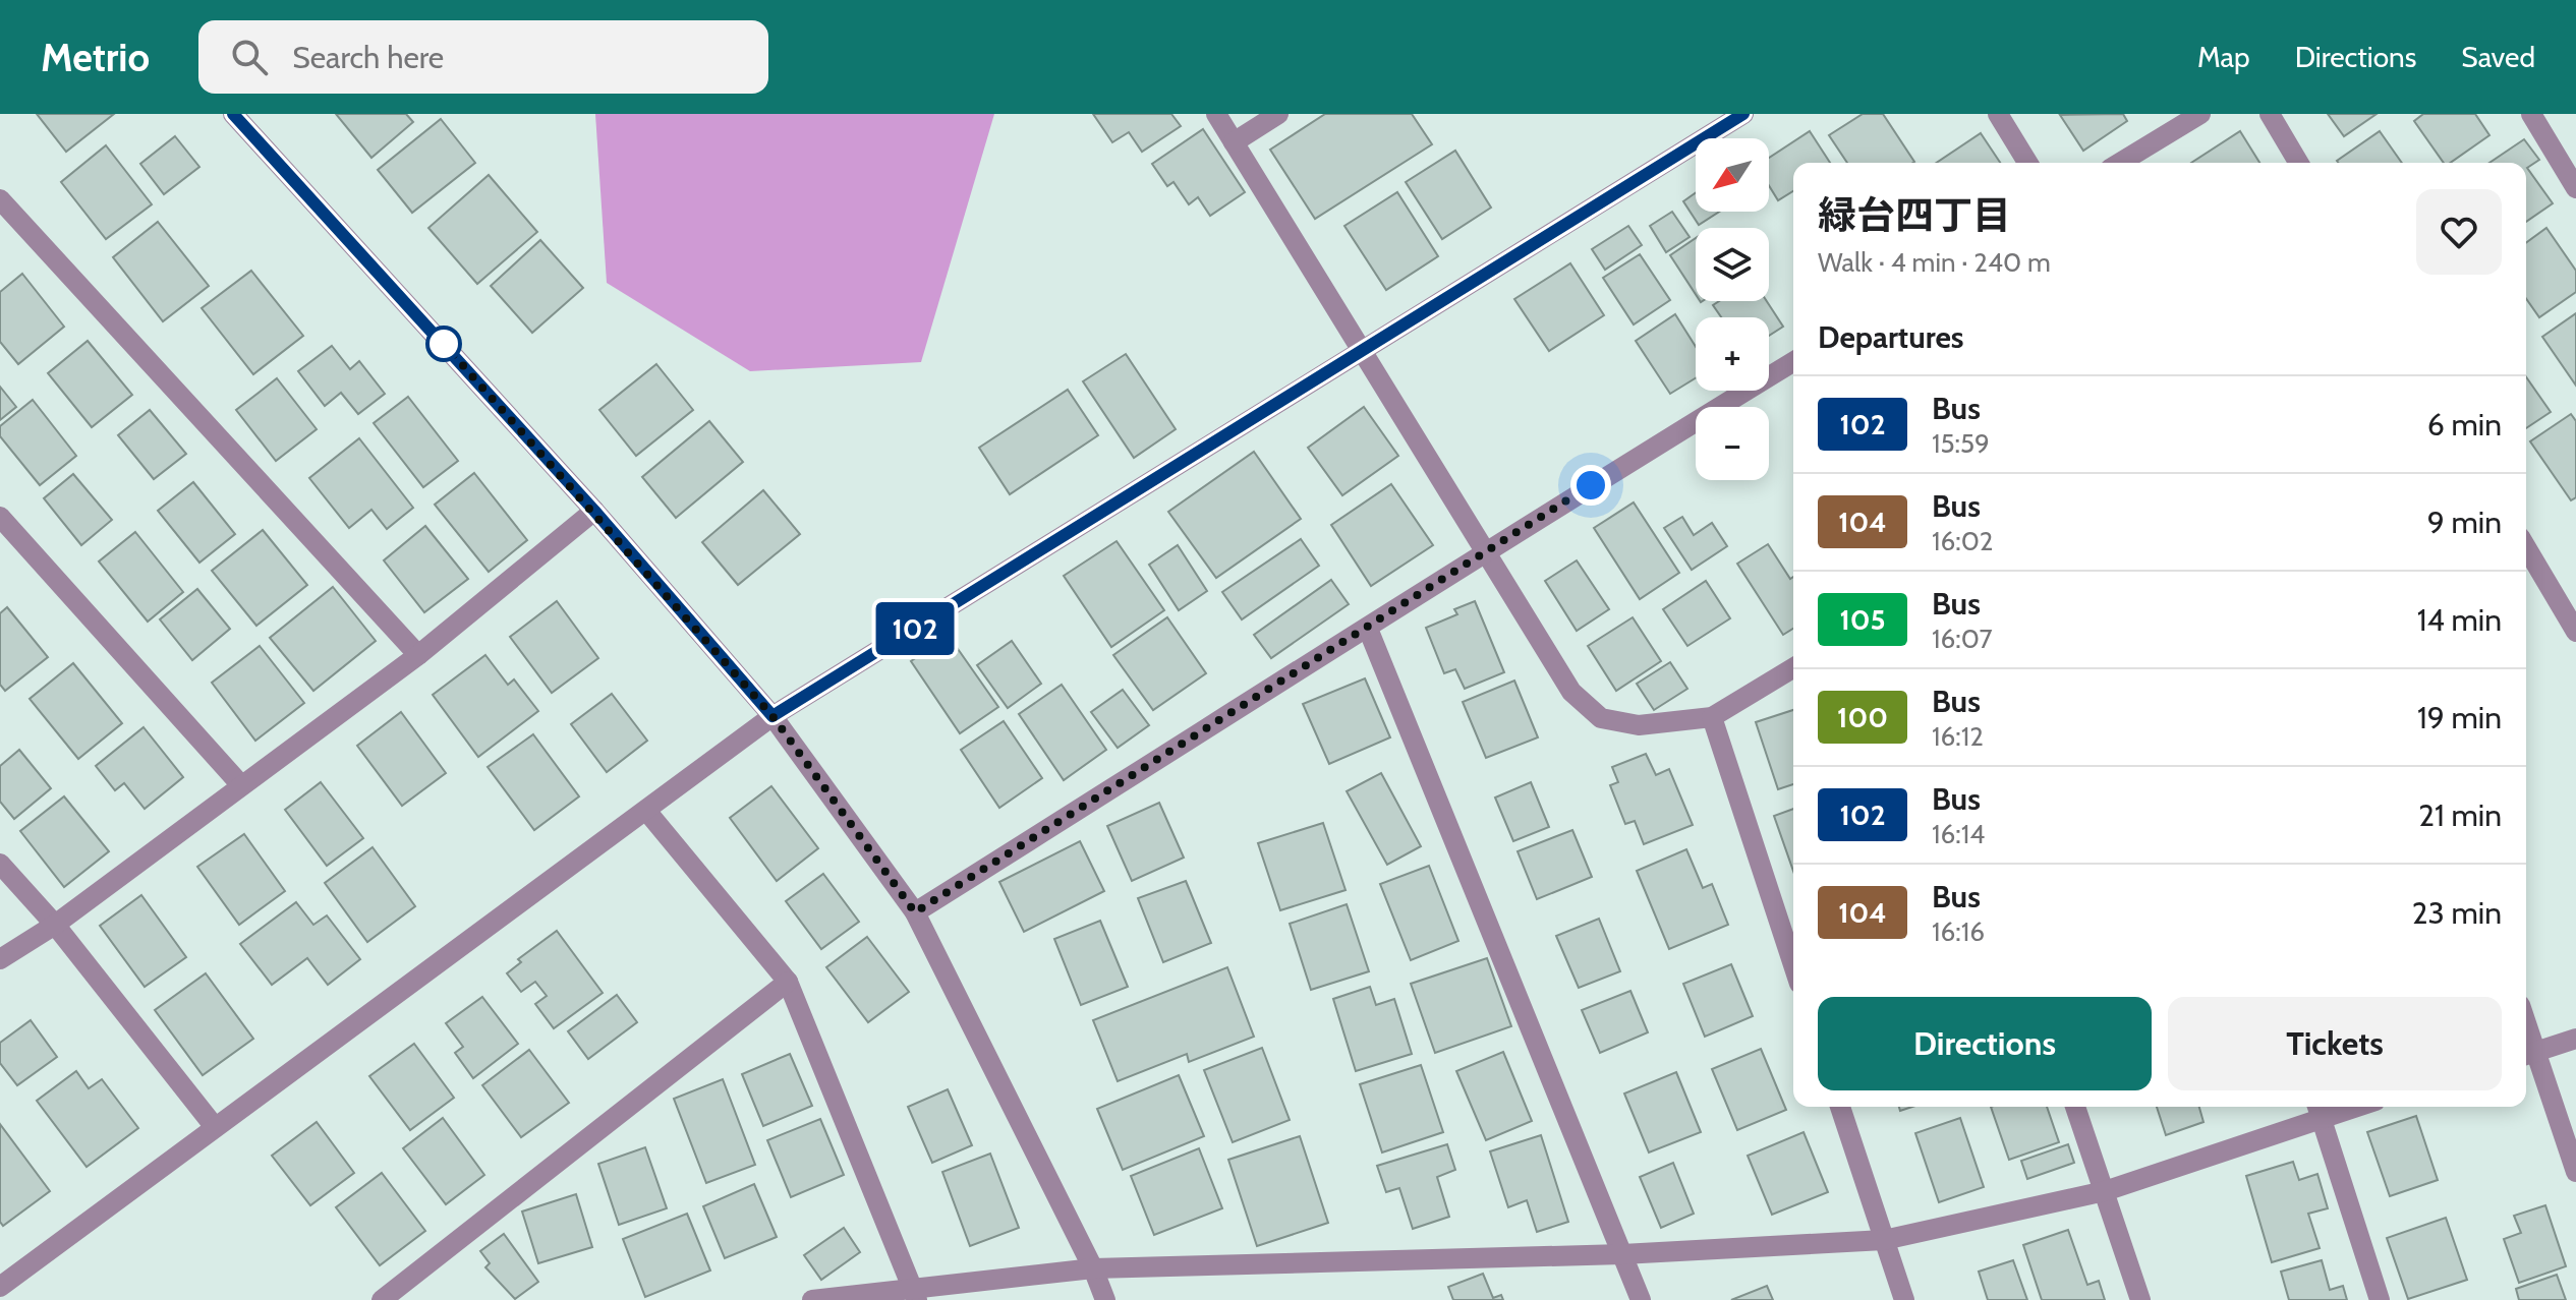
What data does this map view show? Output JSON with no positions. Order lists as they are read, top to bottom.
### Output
{
  "lines": ["bus line 102"],
  "north": "bottom left",
  "page": {
    "header": "Metrio",
    "search": "Search here",
    "nav": ["Map", "Directions", "Saved"],
    "on_map": "102",
    "map_buttons": ["+", "−"],
    "heading": [
      ["緑台四丁目", "Walk · 4 min · 240 m"],
      "Departures"
    ],
    "list": [
      {
        "mark": "102",
        "name": "Bus",
        "note": "15:59",
        "value": "6 min"
      },
      {
        "mark": "104",
        "name": "Bus",
        "note": "16:02",
        "value": "9 min"
      },
      {
        "mark": "105",
        "name": "Bus",
        "note": "16:07",
        "value": "14 min"
      },
      {
        "mark": "100",
        "name": "Bus",
        "note": "16:12",
        "value": "19 min"
      },
      {
        "mark": "102",
        "name": "Bus",
        "note": "16:14",
        "value": "21 min"
      },
      {
        "mark": "104",
        "name": "Bus",
        "note": "16:16",
        "value": "23 min"
      }
    ],
    "buttons": ["Directions", "Tickets"]
  }
}
